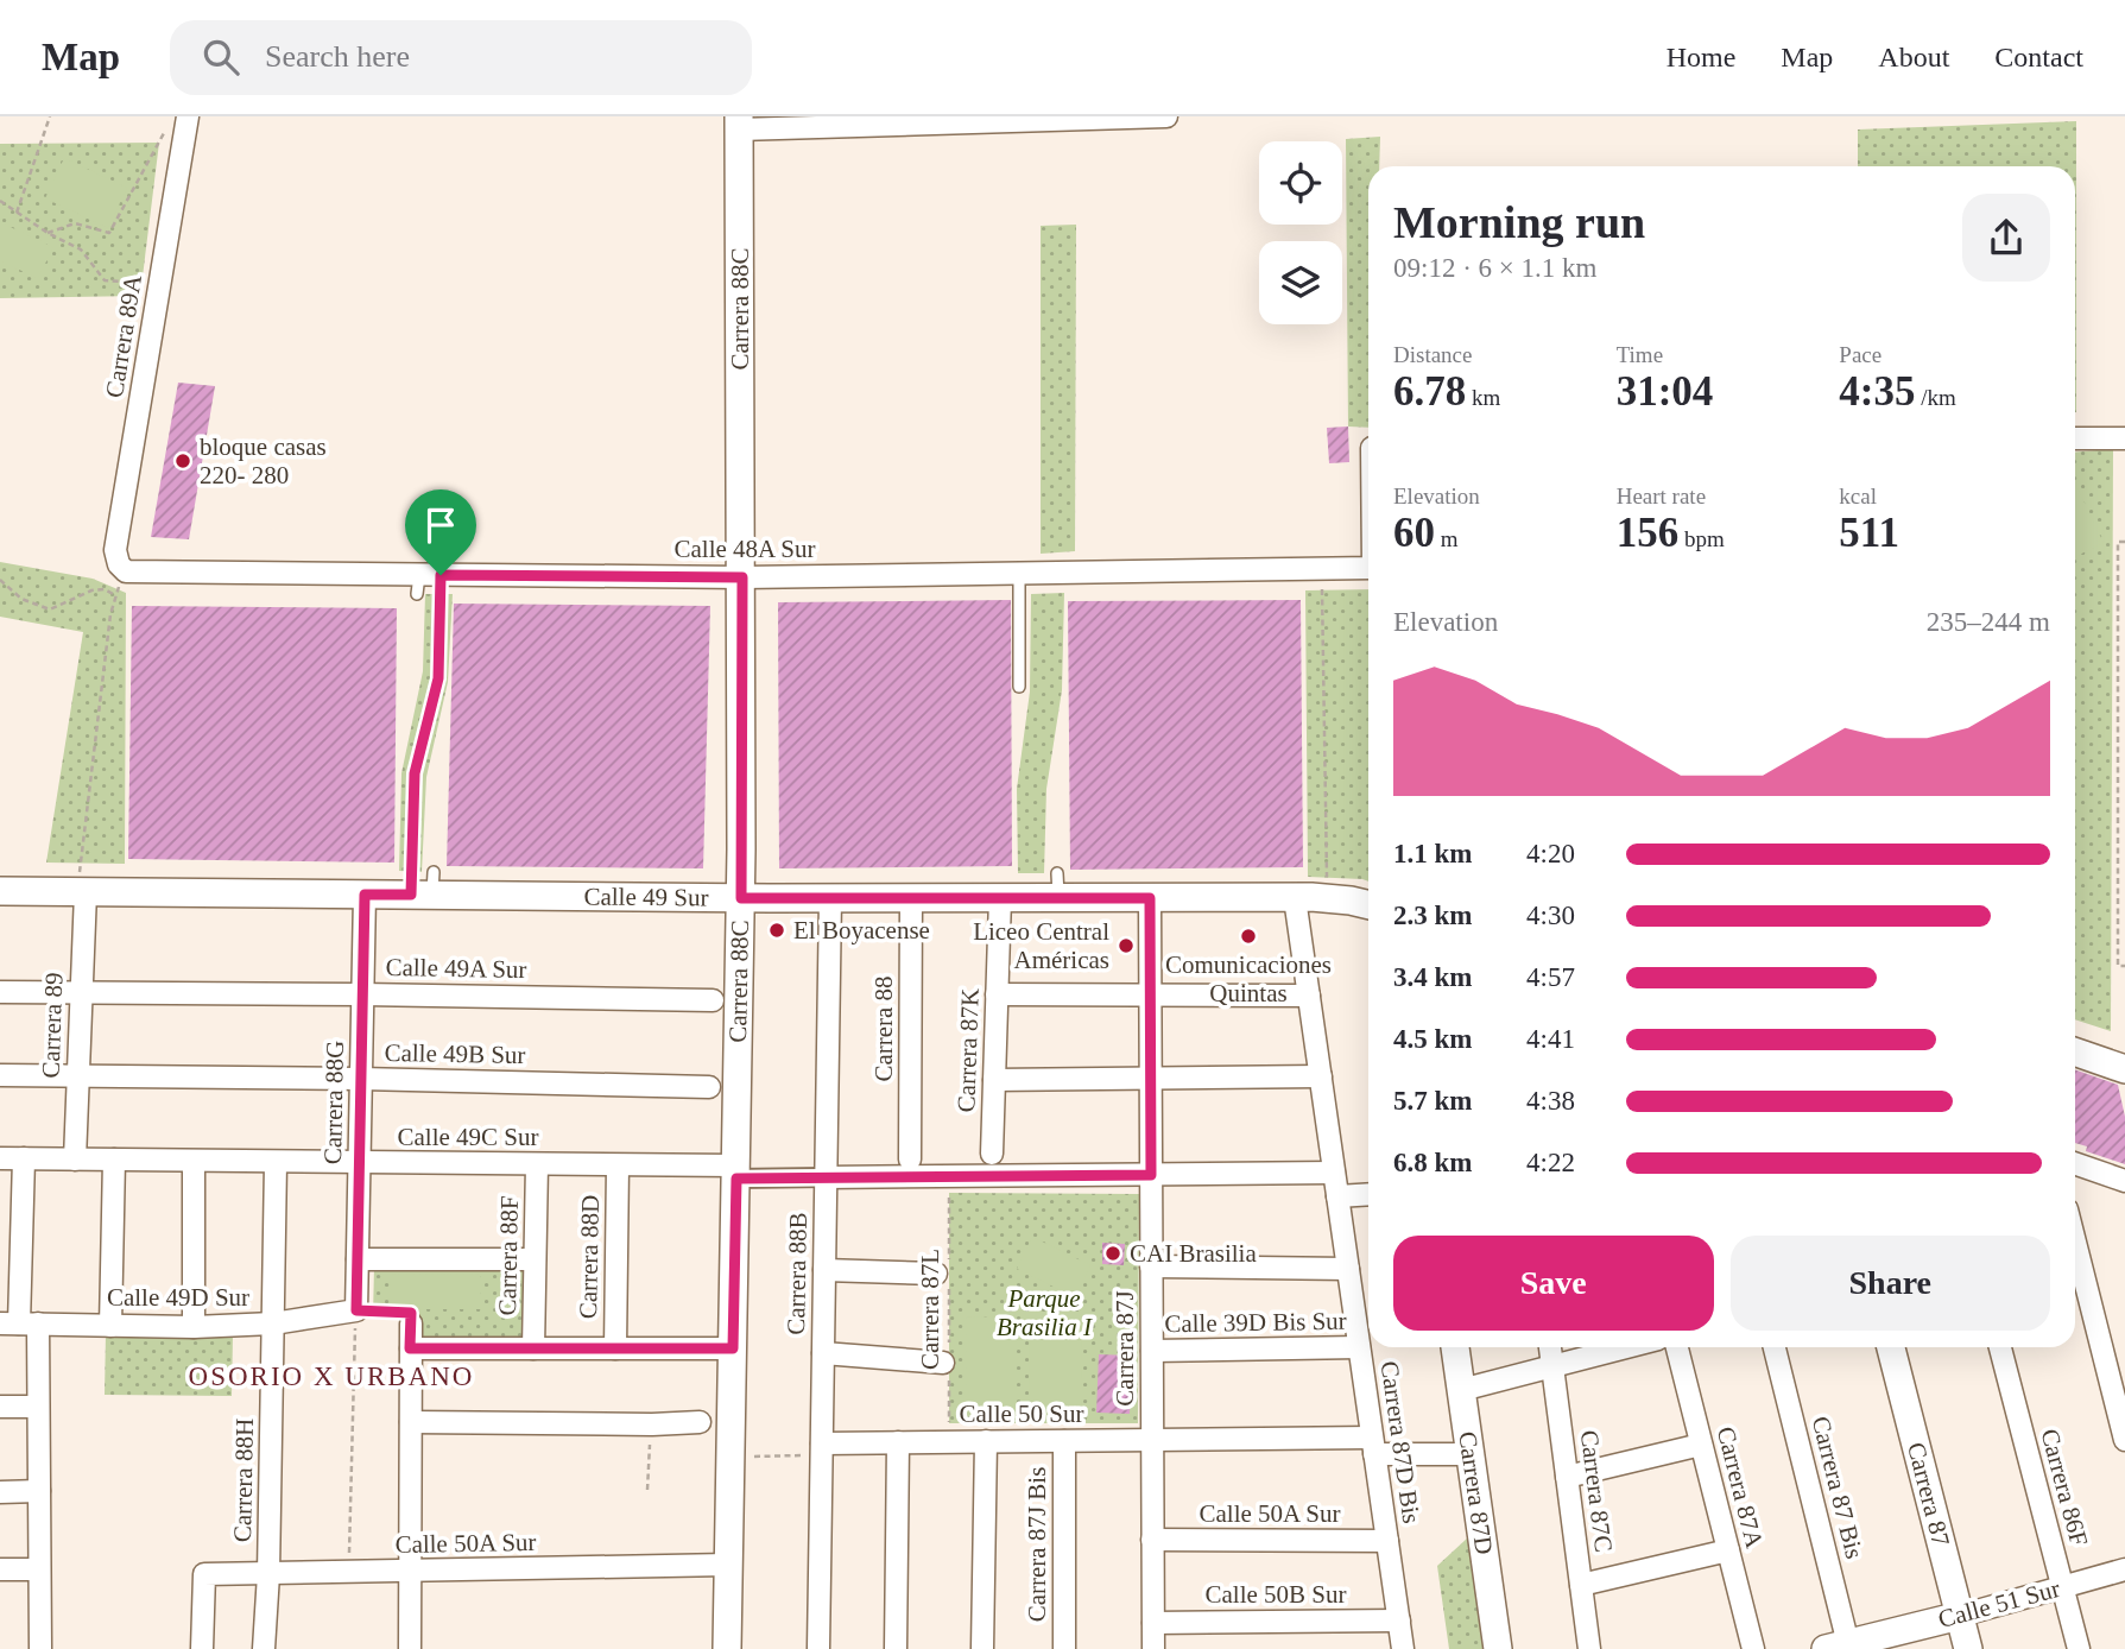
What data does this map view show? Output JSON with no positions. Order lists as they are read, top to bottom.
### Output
{
  "streets": {
    "street": [
      "Carrera 88C",
      "Carrera 89A",
      "Calle 48A Sur",
      "Calle 49 Sur",
      "Calle 49A Sur",
      "Carrera 89",
      "Carrera 88",
      "Carrera 87K",
      "Calle 49B Sur",
      "Carrera 88G",
      "Calle 49C Sur",
      "Carrera 88F",
      "Carrera 88D",
      "Carrera 88B",
      "Calle 49D Sur",
      "Calle 39D Bis Sur",
      "Carrera 87J",
      "Calle 50 Sur",
      "Carrera 87D Bis",
      "Carrera 88H",
      "Carrera 87A",
      "Carrera 87 Bis",
      "Carrera 86F",
      "Carrera 87C",
      "Carrera 87",
      "Carrera 87D",
      "Calle 50A Sur",
      "Carrera 87J Bis",
      "Calle 50B Sur",
      "Calle 51 Sur"
    ],
    "path": ["Carrera 87L"]
  },
  "crossings": [
    ["Carrera 88C", "Calle 48A Sur"],
    ["Carrera 88C", "Calle 49 Sur"],
    ["Carrera 88C", "Calle 49C Sur"],
    ["Carrera 88C", "Calle 50A Sur"],
    ["Carrera 89A", "Calle 48A Sur"],
    ["Calle 49 Sur", "Carrera 89"],
    ["Calle 49 Sur", "Carrera 88"],
    ["Calle 49 Sur", "Carrera 87K"],
    ["Calle 49 Sur", "Carrera 88G"],
    ["Calle 49 Sur", "Carrera 88B"],
    ["Calle 49 Sur", "Carrera 87J"],
    ["Calle 49 Sur", "Carrera 87D Bis"],
    ["Calle 49A Sur", "Carrera 89"],
    ["Calle 49A Sur", "Carrera 88G"],
    ["Carrera 89", "Calle 49B Sur"],
    ["Carrera 89", "Calle 49C Sur"],
    ["Calle 49B Sur", "Carrera 88G"],
    ["Carrera 88G", "Calle 49C Sur"],
    ["Carrera 88G", "Calle 49D Sur"],
    ["Calle 49C Sur", "Carrera 88F"],
    ["Calle 49C Sur", "Carrera 88D"],
    ["Calle 49C Sur", "Carrera 88B"],
    ["Calle 49C Sur", "Carrera 87L"],
    ["Calle 49C Sur", "Carrera 87J"],
    ["Calle 49C Sur", "Carrera 87D Bis"],
    ["Calle 49C Sur", "Carrera 88H"],
    ["Carrera 88B", "Calle 50 Sur"],
    ["Calle 49D Sur", "Carrera 88H"],
    ["Carrera 87L", "Calle 50 Sur"],
    ["Calle 39D Bis Sur", "Carrera 87J"],
    ["Calle 39D Bis Sur", "Carrera 87D Bis"],
    ["Carrera 87J", "Calle 50 Sur"],
    ["Carrera 87J", "Calle 50A Sur"],
    ["Carrera 87J", "Calle 50B Sur"],
    ["Calle 50 Sur", "Carrera 87D Bis"],
    ["Calle 50 Sur", "Carrera 87D"],
    ["Calle 50 Sur", "Carrera 87J Bis"],
    ["Carrera 87D Bis", "Calle 50A Sur"],
    ["Carrera 87D Bis", "Calle 50B Sur"],
    ["Carrera 88H", "Calle 50A Sur"],
    ["Carrera 87 Bis", "Calle 51 Sur"],
    ["Carrera 86F", "Calle 51 Sur"],
    ["Carrera 87", "Calle 51 Sur"]
  ],
  "districts": ["OSORIO X URBANO"],
  "parks": ["Parque Brasilia I"],
  "places": [
    "bloque casas 220- 280",
    "El Boyacense",
    "Comunicaciones Quintas",
    "Liceo Central Américas",
    "CAI Brasilia"
  ],
  "page": {
    "header": "Map",
    "search": "Search here",
    "nav": [
      "Home",
      "Map",
      "About",
      "Contact"
    ],
    "heading": ["Morning run", "09:12 · 6 × 1.1 km"],
    "stats": [
      ["Distance", "6.78 km"],
      ["Time", "31:04"],
      ["Pace", "4:35 /km"],
      ["Elevation", "60 m"],
      ["Heart rate", "156 bpm"],
      ["kcal", "511"]
    ],
    "chart": ["Elevation", "235–244 m"],
    "list": [
      {
        "name": "1.1 km",
        "note": "4:20"
      },
      {
        "name": "2.3 km",
        "note": "4:30"
      },
      {
        "name": "3.4 km",
        "note": "4:57"
      },
      {
        "name": "4.5 km",
        "note": "4:41"
      },
      {
        "name": "5.7 km",
        "note": "4:38"
      },
      {
        "name": "6.8 km",
        "note": "4:22"
      }
    ],
    "buttons": ["Save", "Share"]
  }
}
